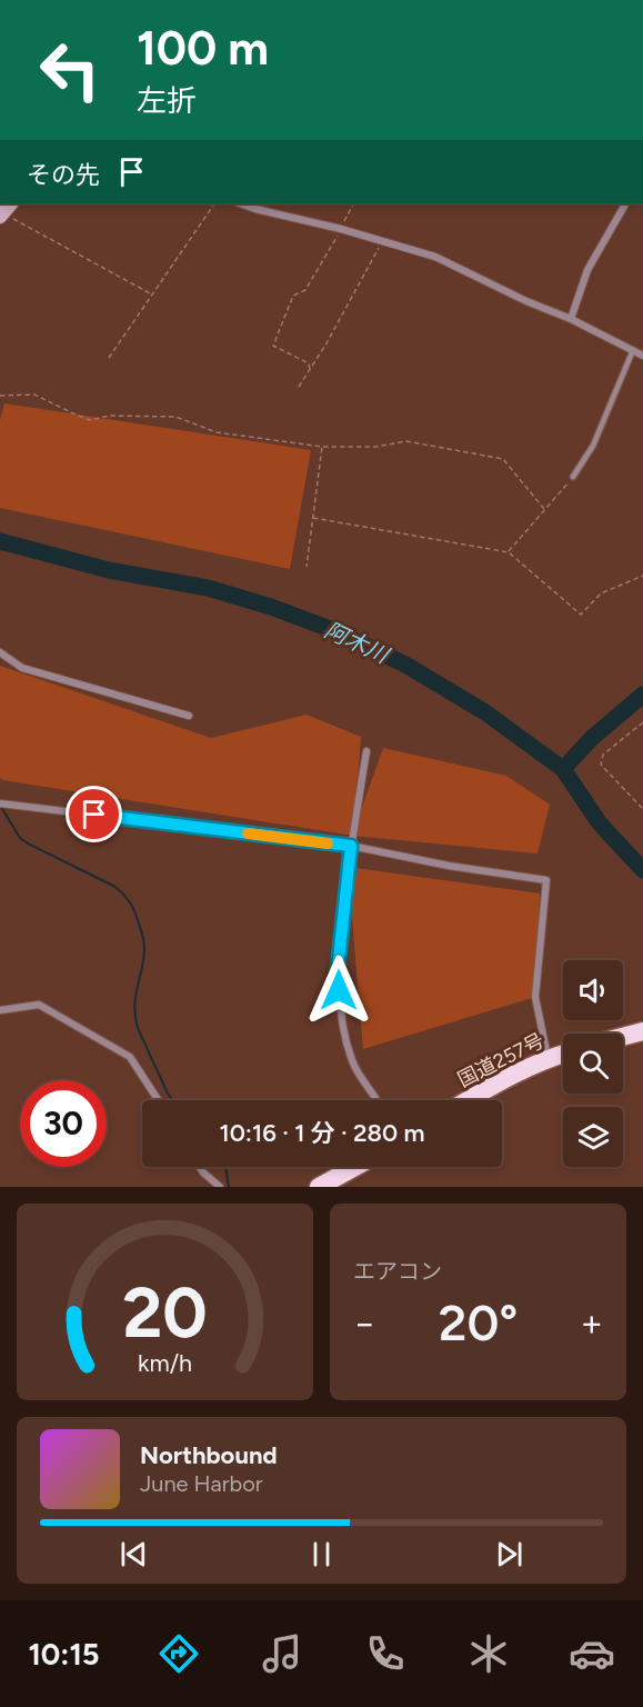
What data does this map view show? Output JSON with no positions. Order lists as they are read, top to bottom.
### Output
{
  "streets": {
    "highway": ["国道257号"]
  },
  "water": ["阿木川"],
  "page": {
    "turn": ["100 m", "左折"],
    "then": "その先",
    "limit": "30",
    "trip": "10:16 · 1 分 · 280 m",
    "tile": "エアコン",
    "heat": ["−", "20°", "+"],
    "song": ["Northbound", "June Harbor"],
    "tabs": "10:15",
    "gauge": ["20", "km/h"]
  }
}
